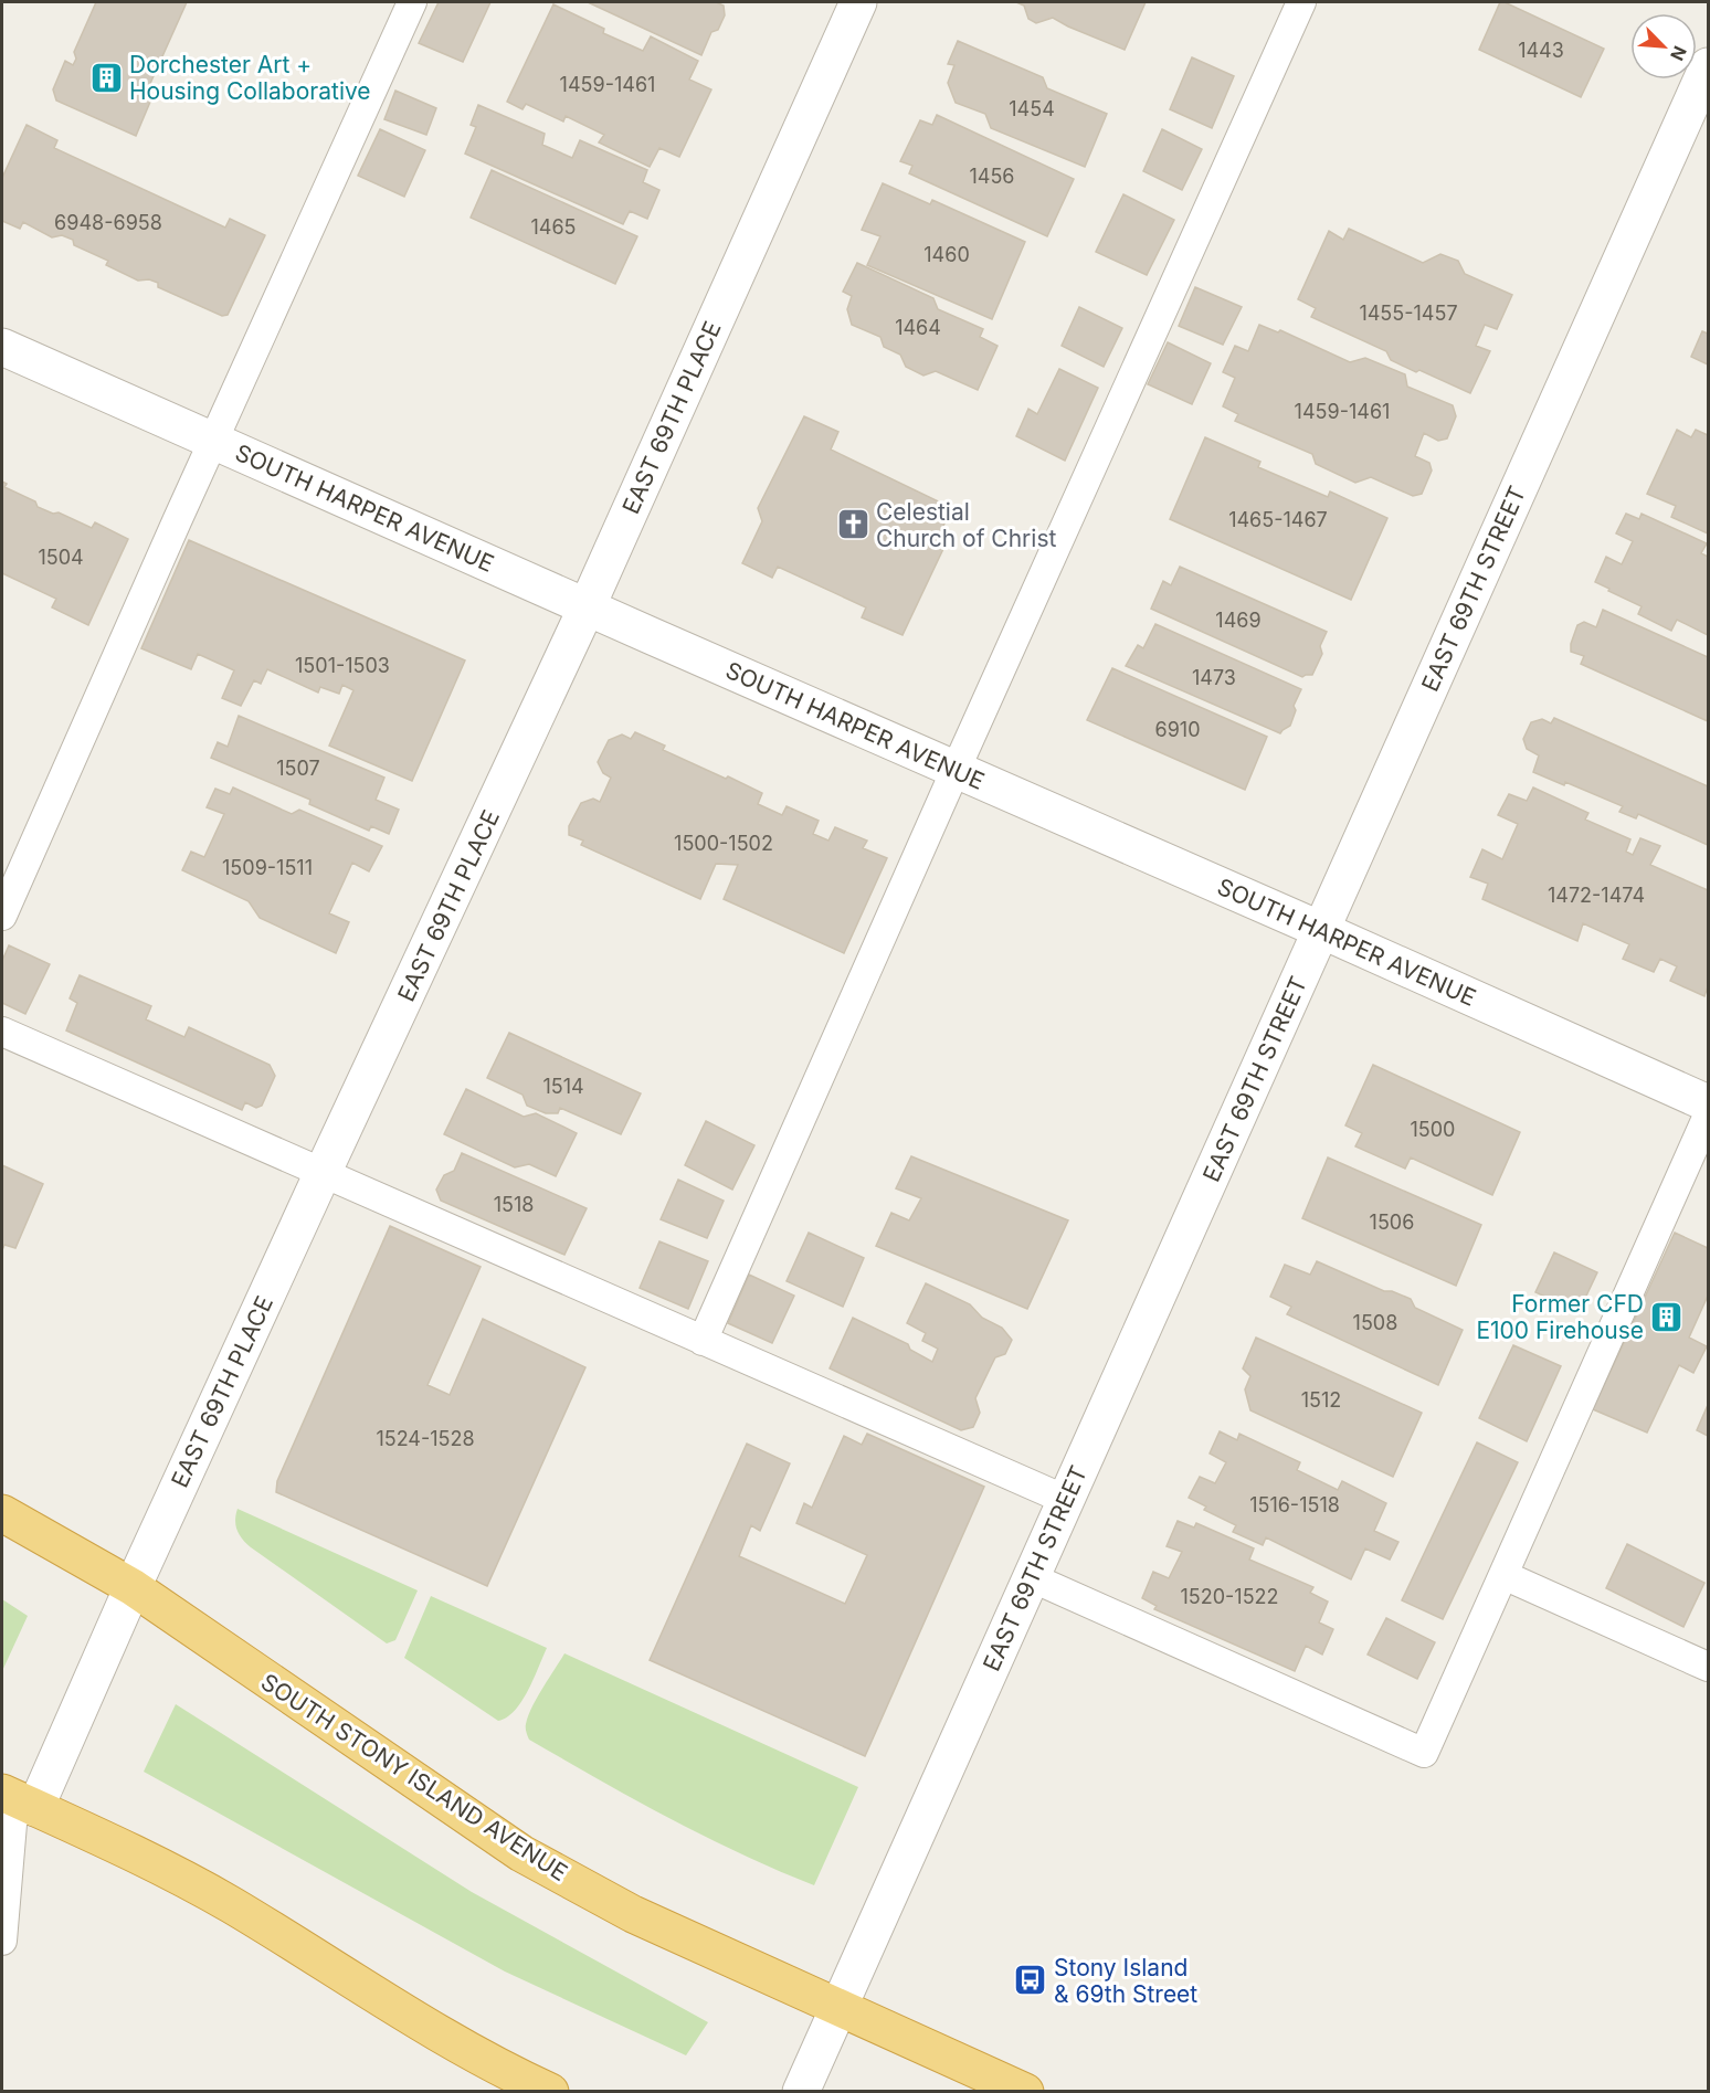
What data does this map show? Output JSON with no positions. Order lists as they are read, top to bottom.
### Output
{
  "streets": {
    "highway": ["SOUTH STONY ISLAND AVENUE"],
    "street": ["EAST 69TH PLACE", "SOUTH HARPER AVENUE", "EAST 69TH STREET"]
  },
  "crossings": [
    ["EAST 69TH PLACE", "SOUTH HARPER AVENUE"],
    ["EAST 69TH PLACE", "SOUTH STONY ISLAND AVENUE"],
    ["SOUTH HARPER AVENUE", "EAST 69TH STREET"],
    ["EAST 69TH STREET", "SOUTH STONY ISLAND AVENUE"]
  ],
  "places": {
    "building": ["Dorchester Art + Housing Collaborative", "Former CFD E100 Firehouse"],
    "church": ["Celestial Church of Christ"],
    "bus stop": ["Stony Island & 69th Street"]
  },
  "house_numbers": [
    "1443",
    "1459-1461",
    "1454",
    "1456",
    "6948-6958",
    "1465",
    "1460",
    "1455-1457",
    "1464",
    "1459-1461",
    "1465-1467",
    "1504",
    "1469",
    "1501-1503",
    "1473",
    "6910",
    "1507",
    "1500-1502",
    "1509-1511",
    "1472-1474",
    "1514",
    "1500",
    "1518",
    "1506",
    "1508",
    "1512",
    "1524-1528",
    "1516-1518",
    "1520-1522"
  ],
  "north": "bottom right"
}
